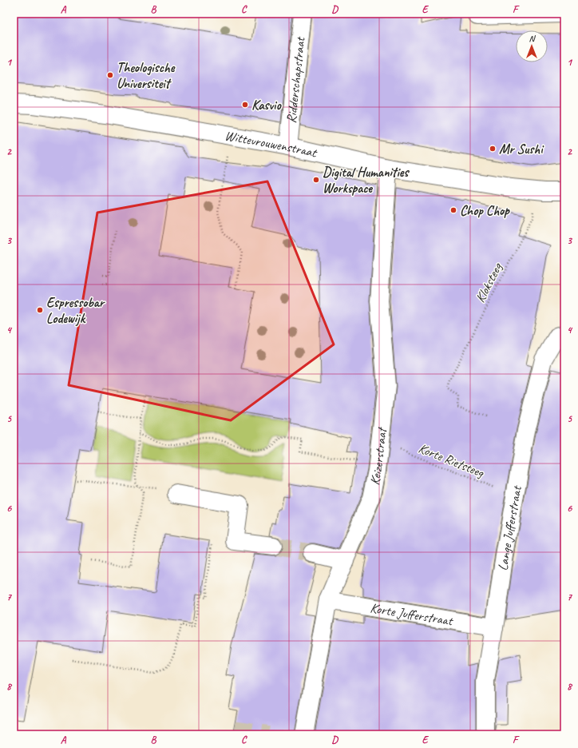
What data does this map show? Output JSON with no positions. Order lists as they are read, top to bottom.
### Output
{
  "streets": {
    "street": [
      "Ridderschapstraat",
      "Wittevrouwenstraat",
      "Keizerstraat",
      "Lange Jufferstraat",
      "Korte Jufferstraat"
    ],
    "path": ["Kloksteeg", "Korte Rietsteeg"]
  },
  "crossings": [
    ["Ridderschapstraat", "Wittevrouwenstraat"],
    ["Wittevrouwenstraat", "Kloksteeg"],
    ["Wittevrouwenstraat", "Keizerstraat"],
    ["Keizerstraat", "Korte Rietsteeg"],
    ["Keizerstraat", "Korte Jufferstraat"],
    ["Korte Rietsteeg", "Lange Jufferstraat"],
    ["Lange Jufferstraat", "Korte Jufferstraat"]
  ],
  "places": [
    "Theologische Universiteit",
    "Kasvio",
    "Mr Sushi",
    "Digital Humanities Workspace",
    "Chop Chop",
    "Espressobar Lodewijk"
  ],
  "north": "top",
  "grid": {
    "columns": [
      "A",
      "B",
      "C",
      "D",
      "E",
      "F"
    ],
    "rows": [
      "1",
      "2",
      "3",
      "4",
      "5",
      "6",
      "7",
      "8"
    ]
  }
}
